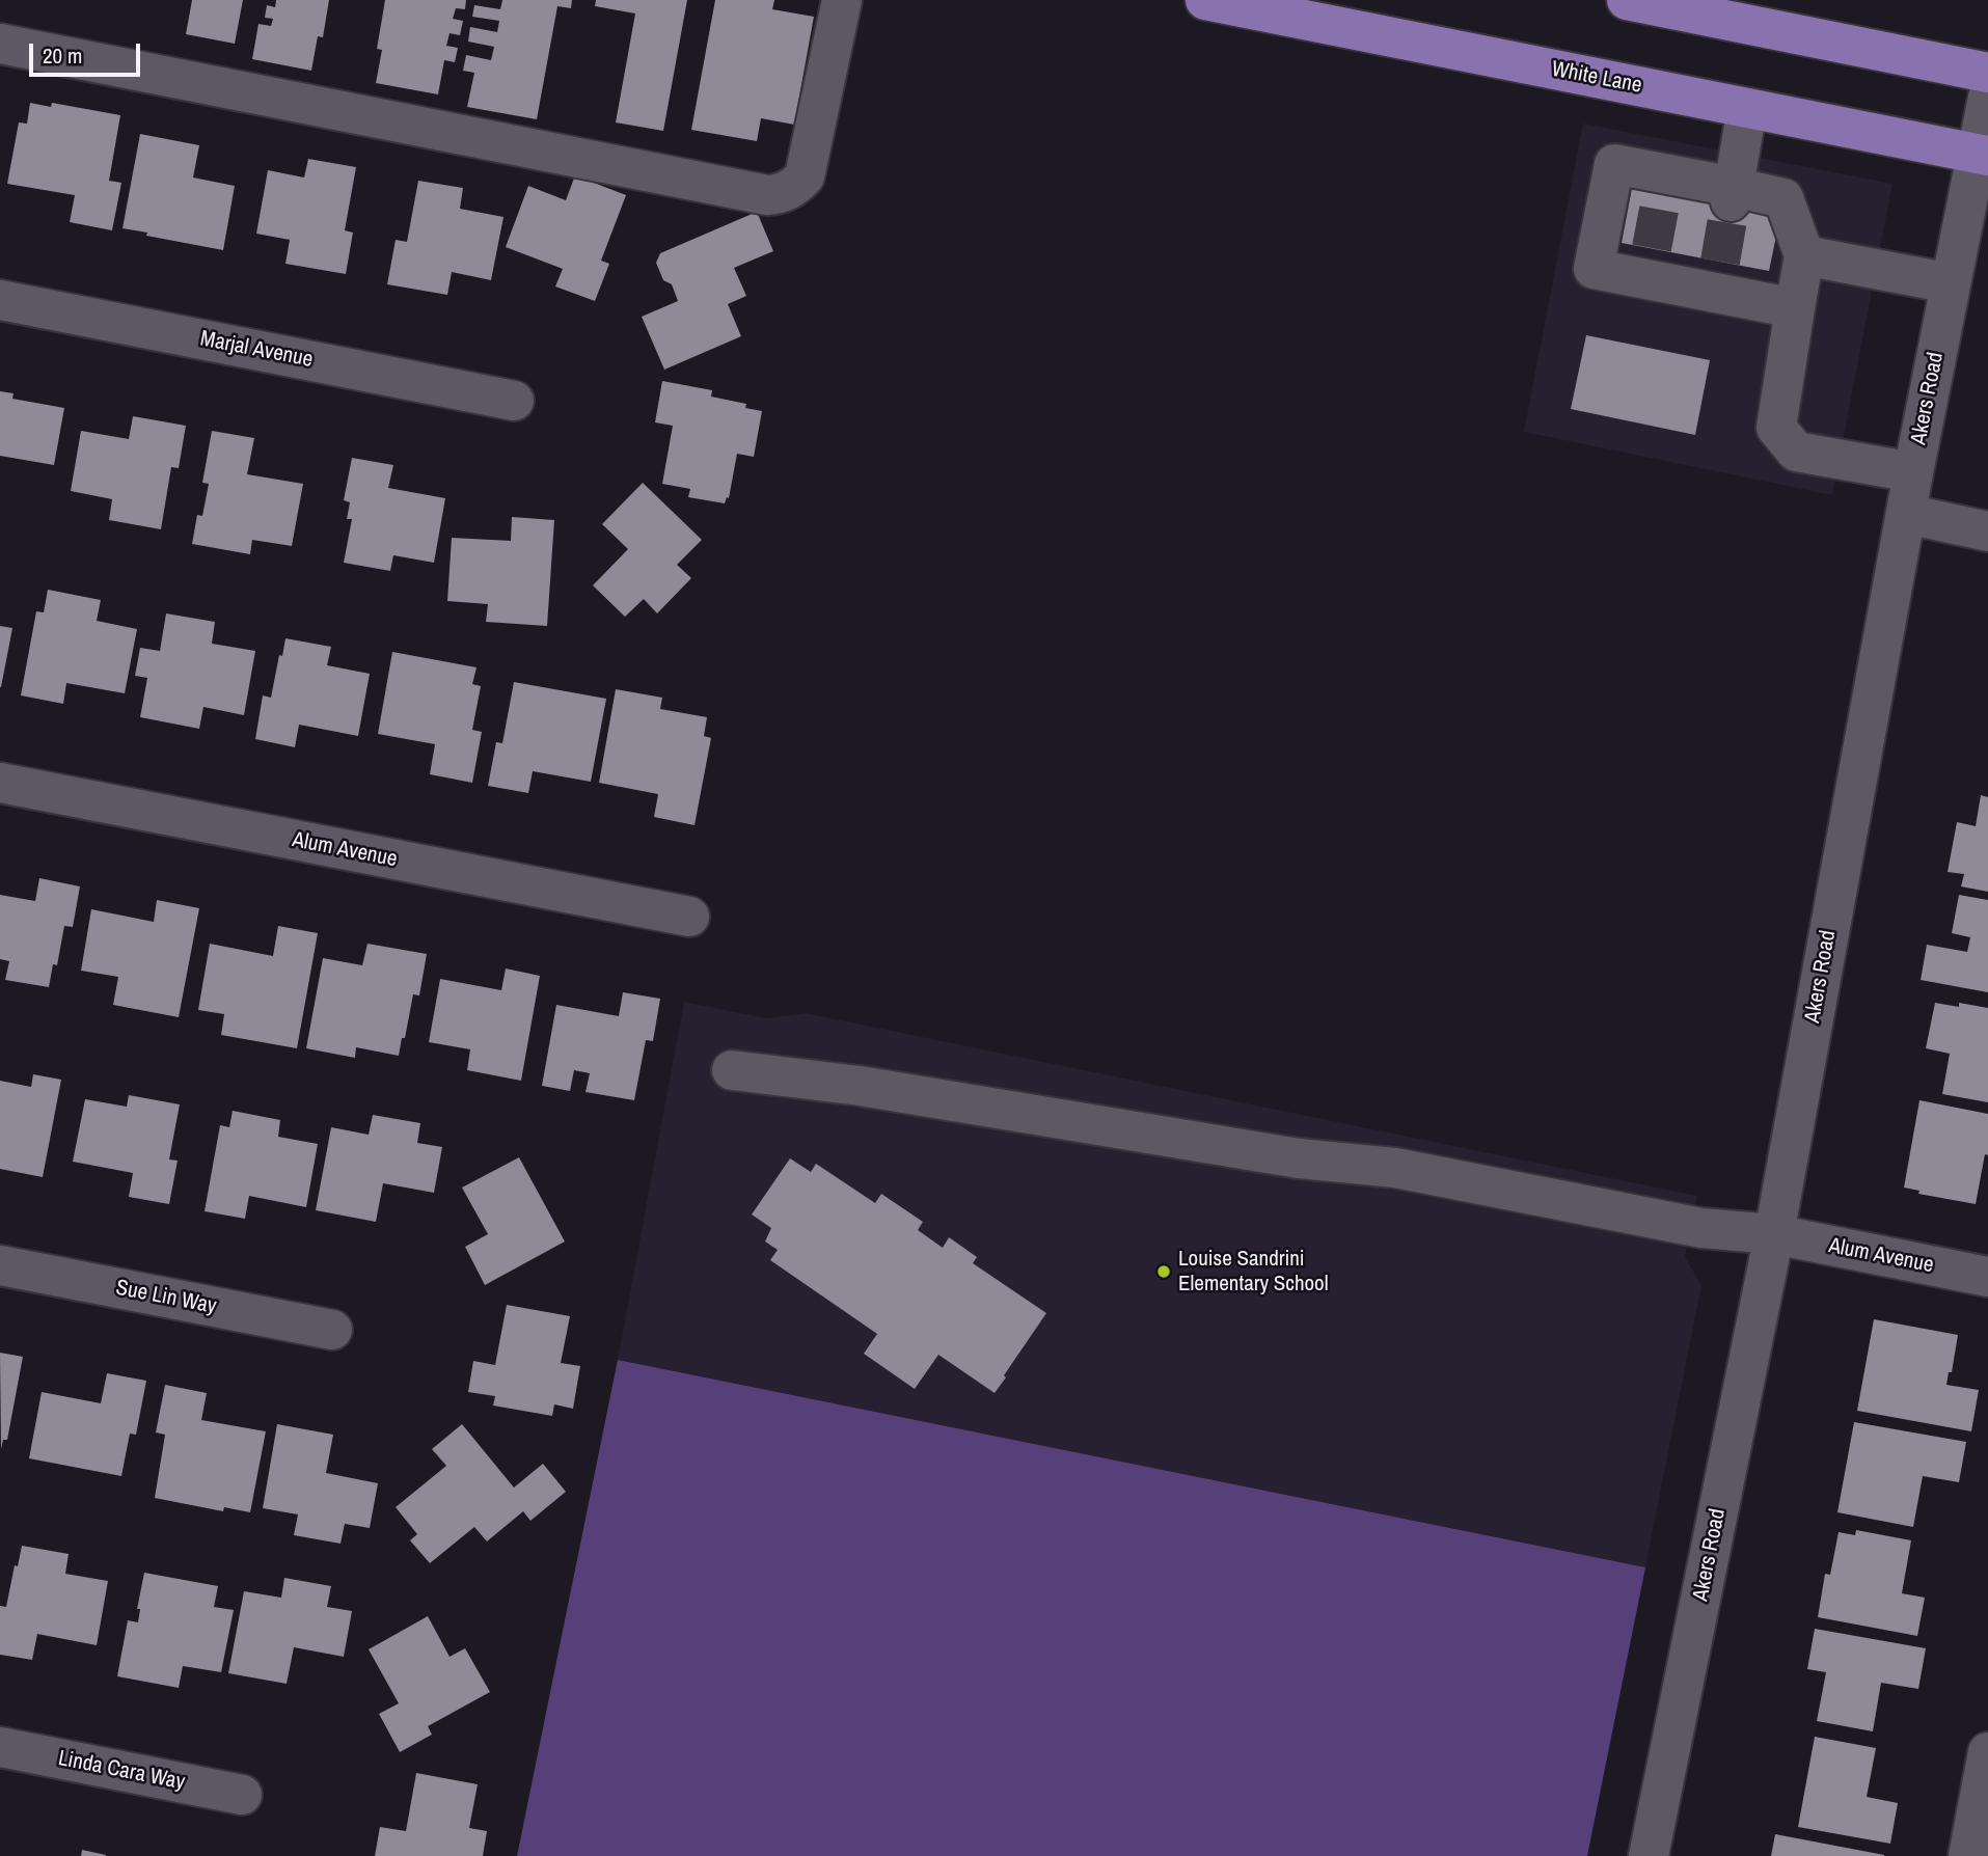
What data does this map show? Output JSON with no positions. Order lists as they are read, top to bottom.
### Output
{
  "streets": {
    "main road": ["White Lane"],
    "street": [
      "Marjal Avenue",
      "Akers Road",
      "Alum Avenue",
      "Sue Lin Way",
      "Linda Cara Way"
    ]
  },
  "crossings": [
    ["White Lane", "Akers Road"],
    ["Akers Road", "Alum Avenue"]
  ],
  "places": ["Louise Sandrini Elementary School"],
  "scale_bar": "20 m"
}
